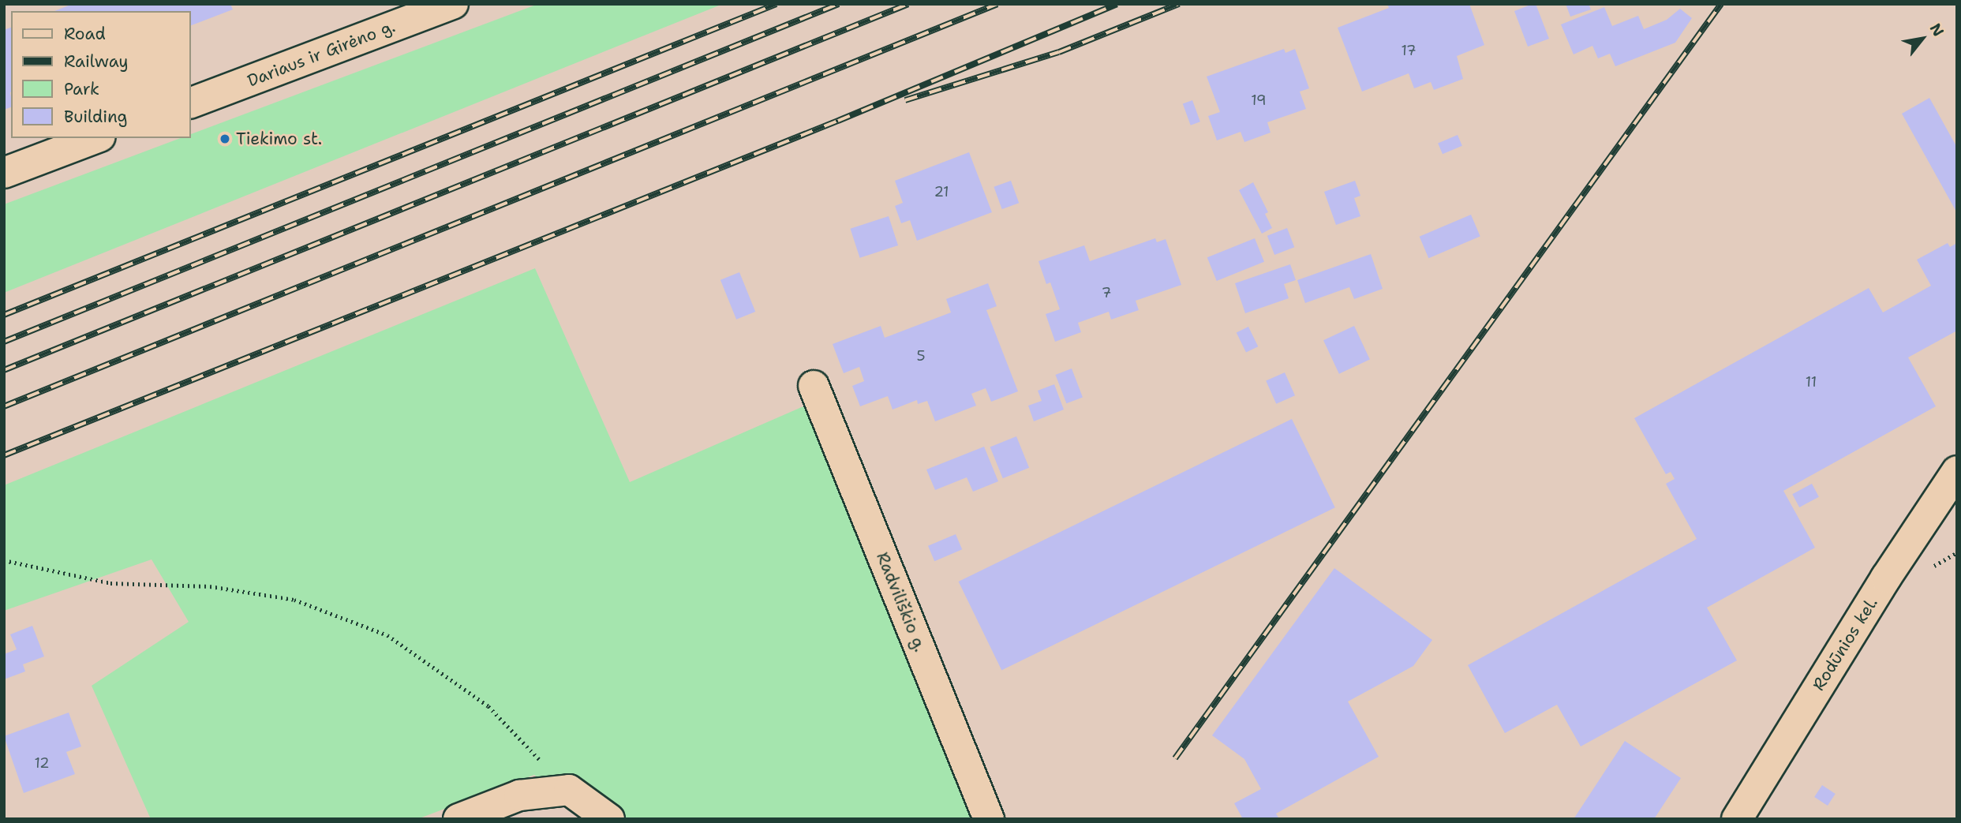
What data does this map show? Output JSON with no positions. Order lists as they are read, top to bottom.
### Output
{
  "streets": {
    "street": ["Dariaus ir Girėno g.", "Radviliškio g.", "Rodūnios kel."]
  },
  "places": ["Tiekimo st."],
  "house_numbers": [
    "17",
    "19",
    "21",
    "7",
    "5",
    "11",
    "12"
  ],
  "legend": [
    "Road",
    "Railway",
    "Park",
    "Building"
  ],
  "north": "top right"
}
